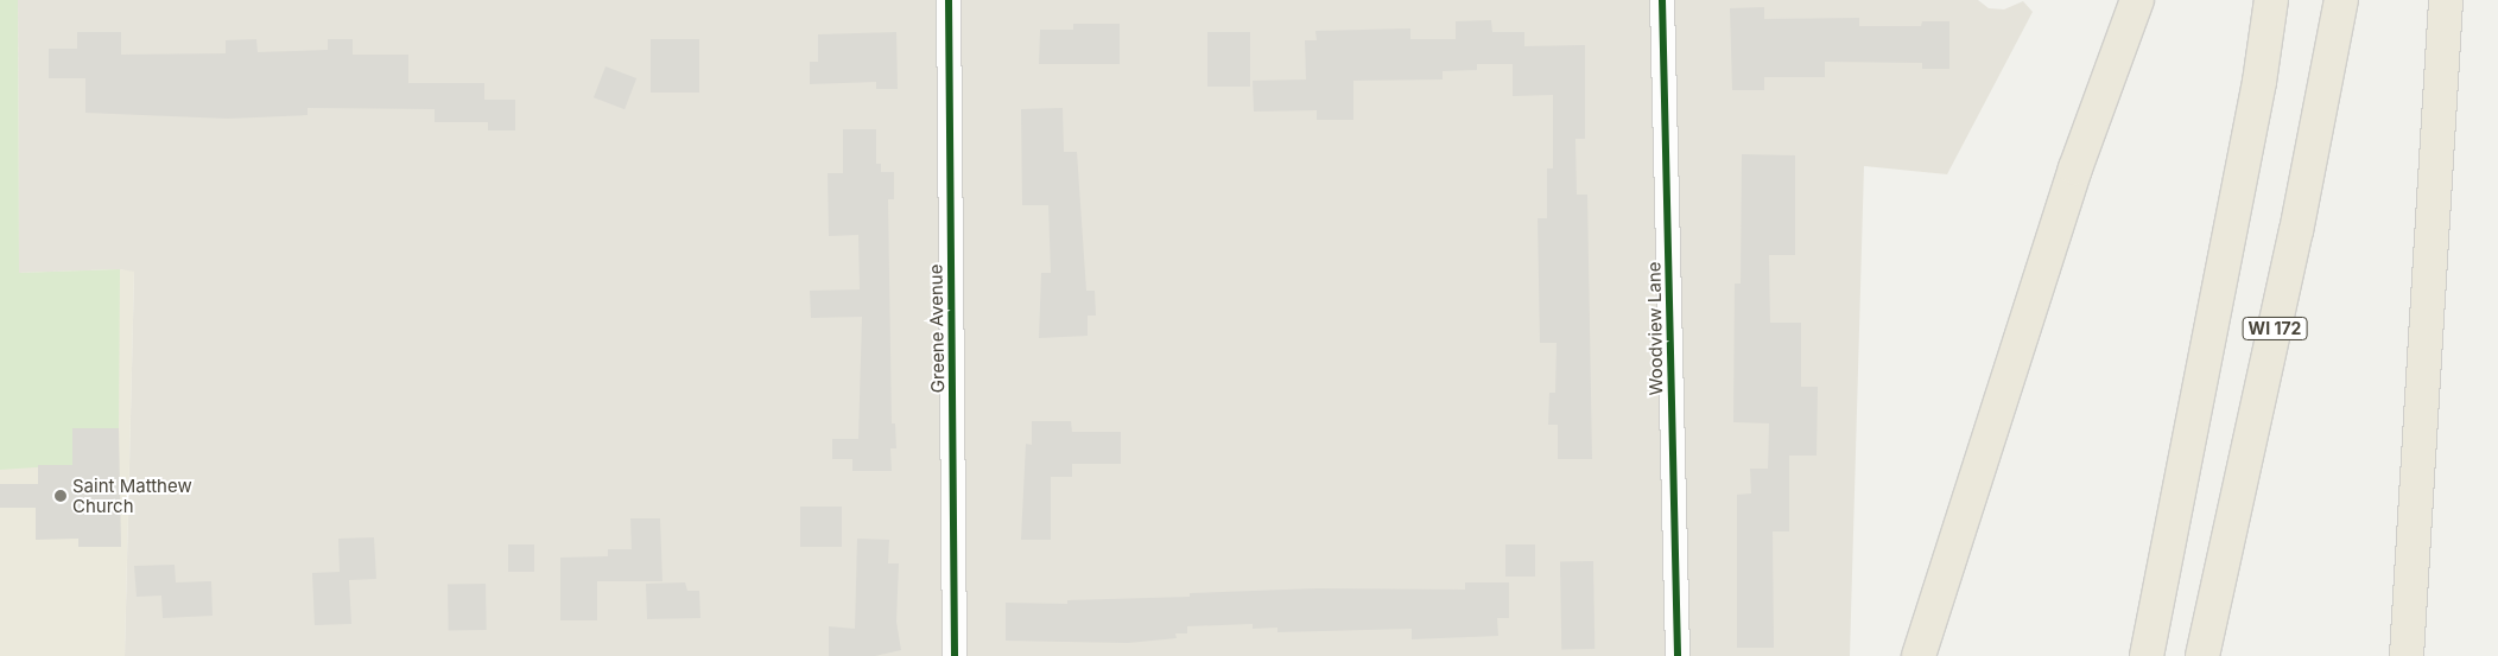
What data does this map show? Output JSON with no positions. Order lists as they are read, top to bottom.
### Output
{
  "streets": {
    "highway": ["WI 172"],
    "street": ["Greene Avenue", "Woodview Lane"]
  },
  "places": ["Saint Matthew Church"]
}
